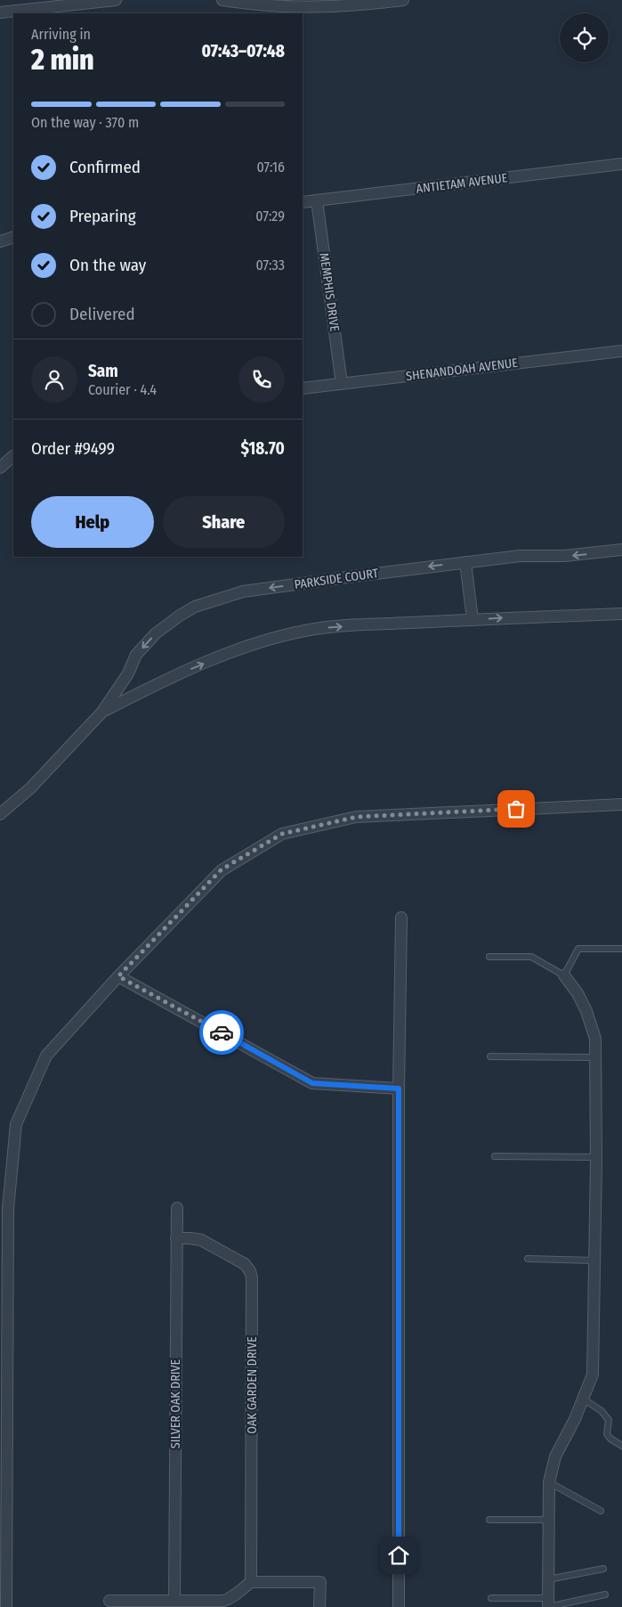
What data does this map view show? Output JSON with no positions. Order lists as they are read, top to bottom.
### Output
{
  "streets": {
    "street": [
      "ANTIETAM AVENUE",
      "MEMPHIS DRIVE",
      "SHENANDOAH AVENUE",
      "PARKSIDE COURT",
      "OAK GARDEN DRIVE",
      "SILVER OAK DRIVE"
    ]
  },
  "crossings": [
    ["ANTIETAM AVENUE", "MEMPHIS DRIVE"],
    ["MEMPHIS DRIVE", "SHENANDOAH AVENUE"],
    ["OAK GARDEN DRIVE", "SILVER OAK DRIVE"]
  ],
  "page": {
    "heading": ["2 min", "Arriving in", "07:43–07:48"],
    "panel": [
      "Sam",
      "Courier · 4.4",
      "Order #9499",
      "$18.70"
    ],
    "bar": "On the way · 370 m",
    "list": [
      ["Confirmed", "07:16"],
      ["Preparing", "07:29"],
      ["On the way", "07:33"],
      "Delivered"
    ],
    "buttons": ["Help", "Share"]
  }
}
